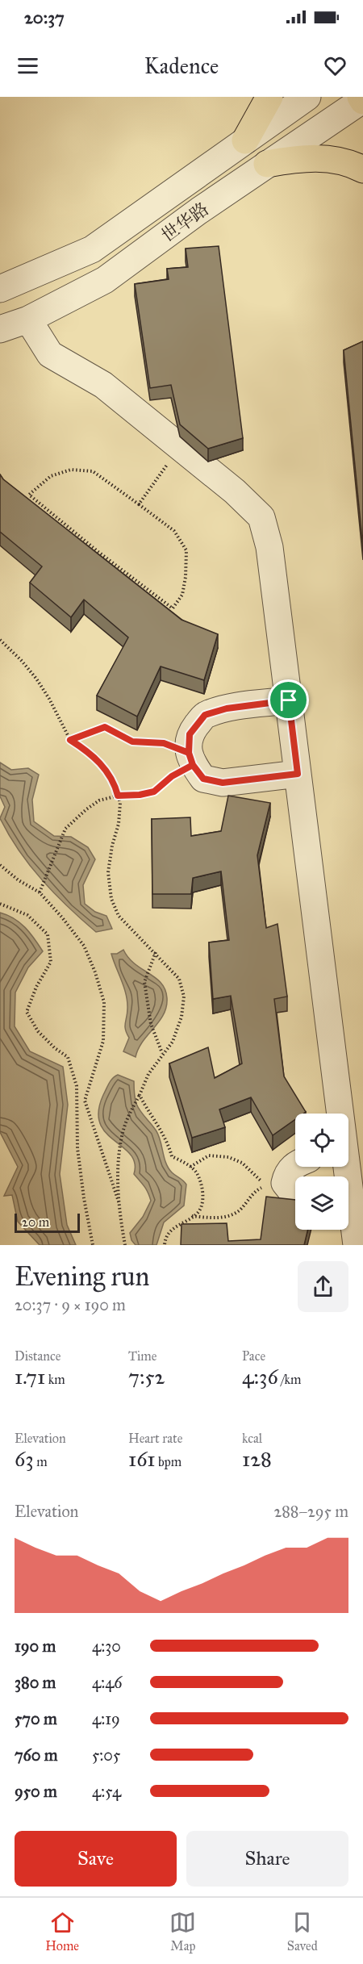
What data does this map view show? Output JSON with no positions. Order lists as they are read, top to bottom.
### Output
{
  "streets": {
    "street": ["世华路"]
  },
  "scale_bar": "20 m",
  "page": {
    "status": "20:37",
    "header": "Kadence",
    "scale": "20 m",
    "heading": ["Evening run", "20:37 · 9 × 190 m"],
    "stats": [
      ["Distance", "1.71 km"],
      ["Time", "7:52"],
      ["Pace", "4:36 /km"],
      ["Elevation", "63 m"],
      ["Heart rate", "161 bpm"],
      ["kcal", "128"]
    ],
    "chart": ["Elevation", "288–295 m"],
    "list": [
      {
        "name": "190 m",
        "note": "4:30"
      },
      {
        "name": "380 m",
        "note": "4:46"
      },
      {
        "name": "570 m",
        "note": "4:19"
      },
      {
        "name": "760 m",
        "note": "5:05"
      },
      {
        "name": "950 m",
        "note": "4:54"
      }
    ],
    "buttons": ["Save", "Share"],
    "tabs": ["Home", "Map", "Saved"]
  }
}
